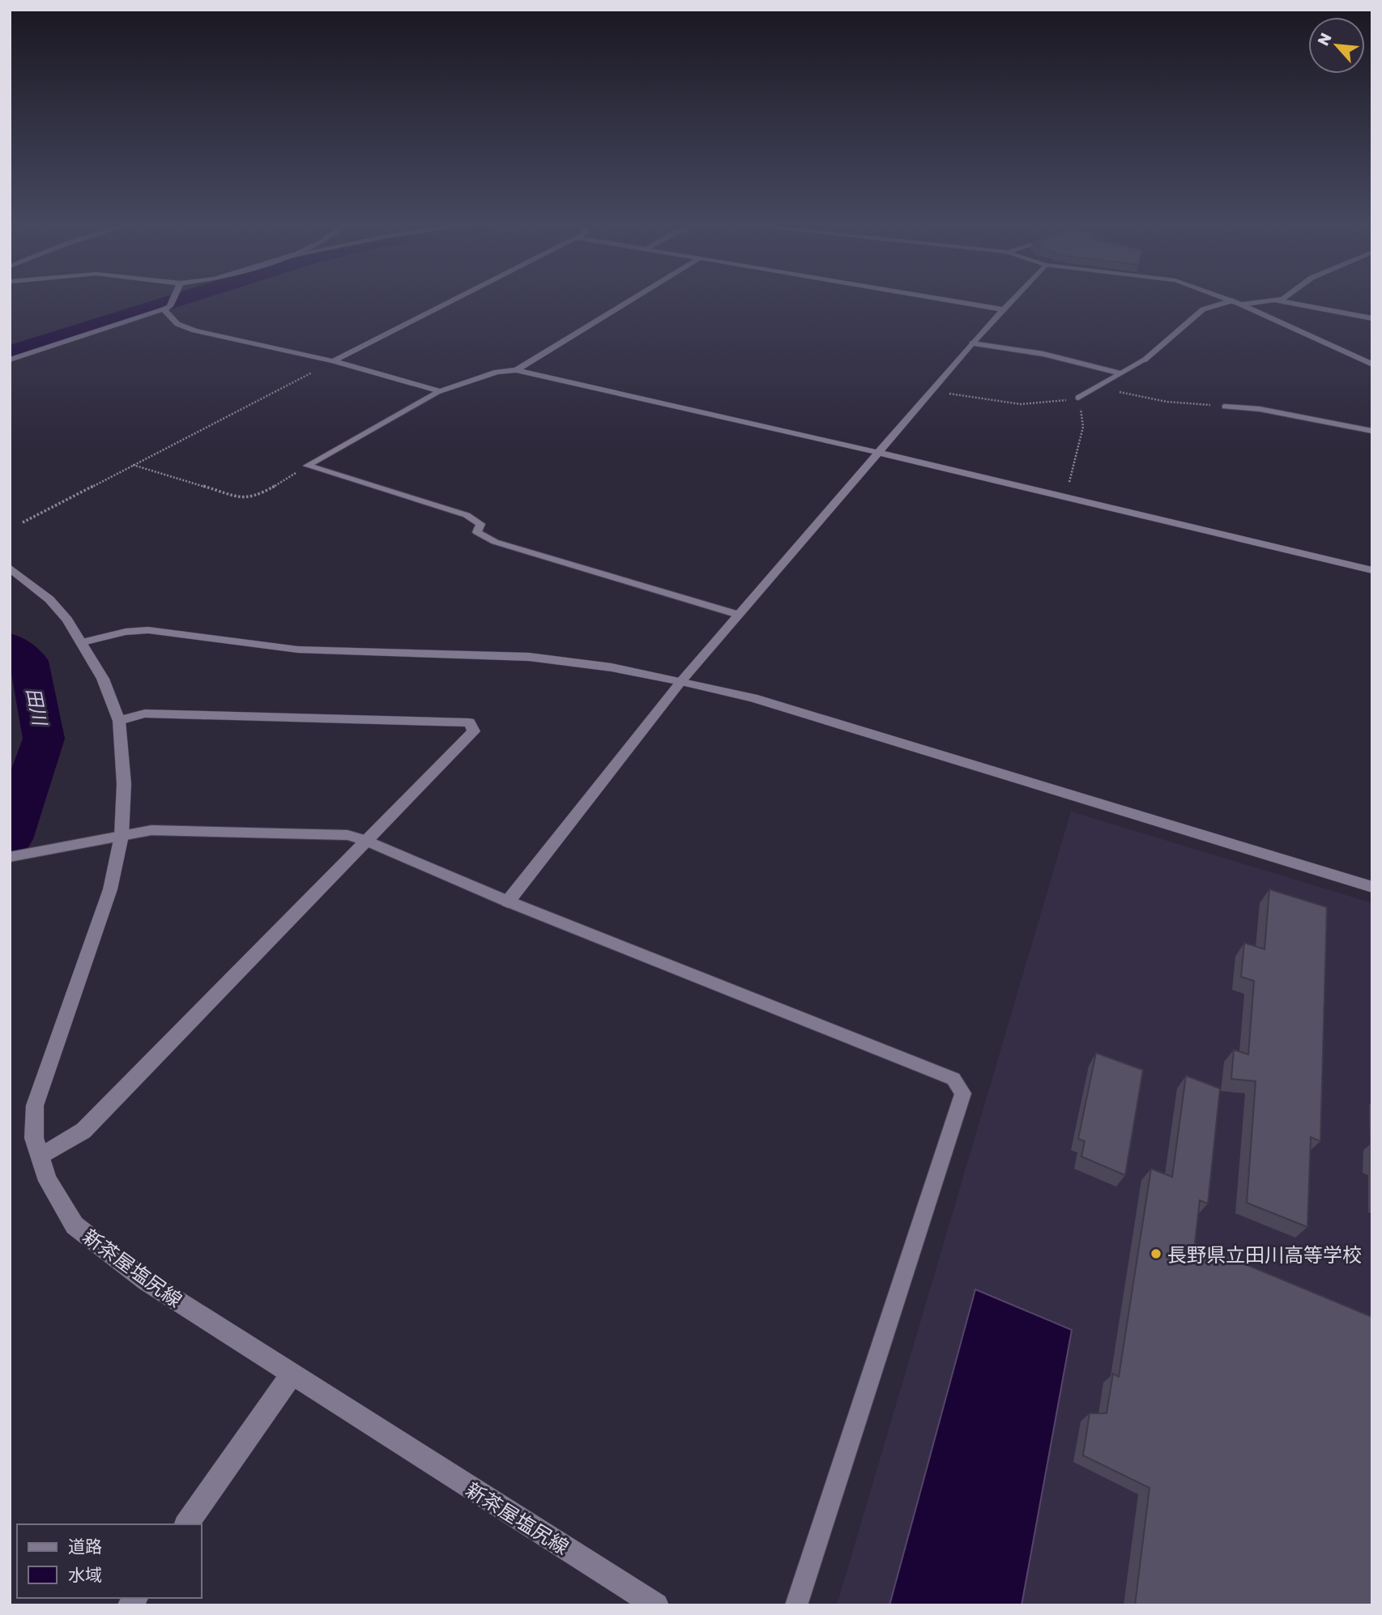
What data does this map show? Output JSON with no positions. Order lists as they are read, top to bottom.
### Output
{
  "streets": {
    "street": ["新茶屋塩尻線"]
  },
  "water": ["田川"],
  "places": ["長野県立田川高等学校"],
  "legend": ["道路", "水域"],
  "north": "top left"
}
